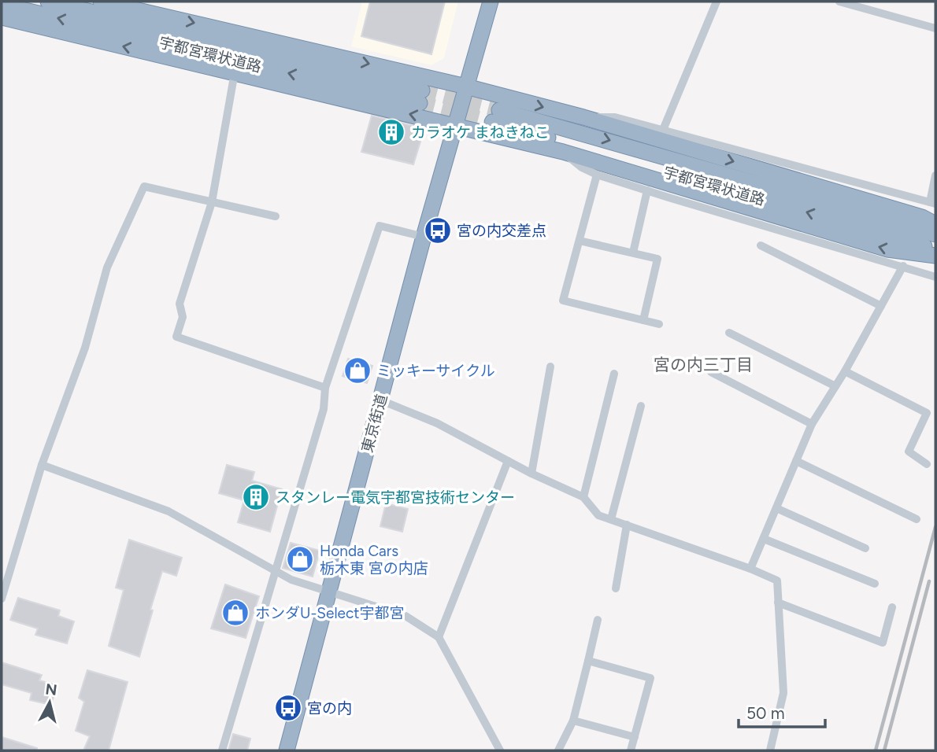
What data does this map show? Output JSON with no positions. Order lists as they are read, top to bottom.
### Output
{
  "streets": {
    "highway": ["宇都宮環状道路", "東京街道"]
  },
  "districts": ["宮の内三丁目"],
  "places": {
    "building": ["カラオケ まねきねこ", "スタンレー電気宇都宮技術センター"],
    "bus stop": ["宮の内交差点", "宮の内"],
    "shop": ["ミッキーサイクル", "Honda Cars 栃木東 宮の内店", "ホンダU-Select宇都宮"]
  },
  "scale_bar": "50 m",
  "north": "top"
}
